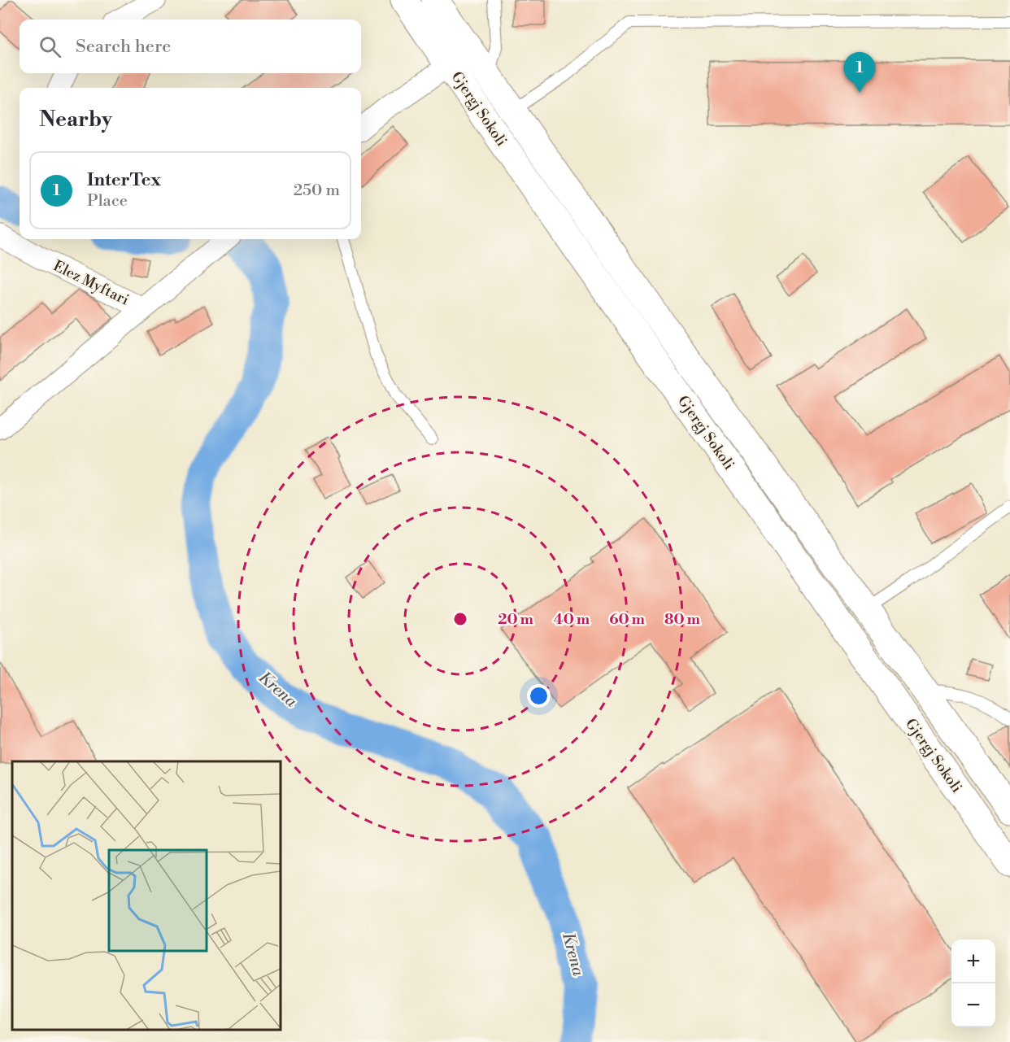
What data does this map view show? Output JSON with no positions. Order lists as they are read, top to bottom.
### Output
{
  "streets": {
    "main road": ["Gjergj Sokoli"],
    "street": ["Elez Myftari"]
  },
  "water": ["Krena"],
  "page": {
    "search": "Search here",
    "pins": "1",
    "heading": "Nearby",
    "list": [
      {
        "mark": "1",
        "name": "InterTex",
        "note": "Place",
        "value": "250 m"
      }
    ],
    "map_buttons": ["+", "−"]
  },
  "rings": [
    "20 m",
    "40 m",
    "60 m",
    "80 m"
  ]
}
